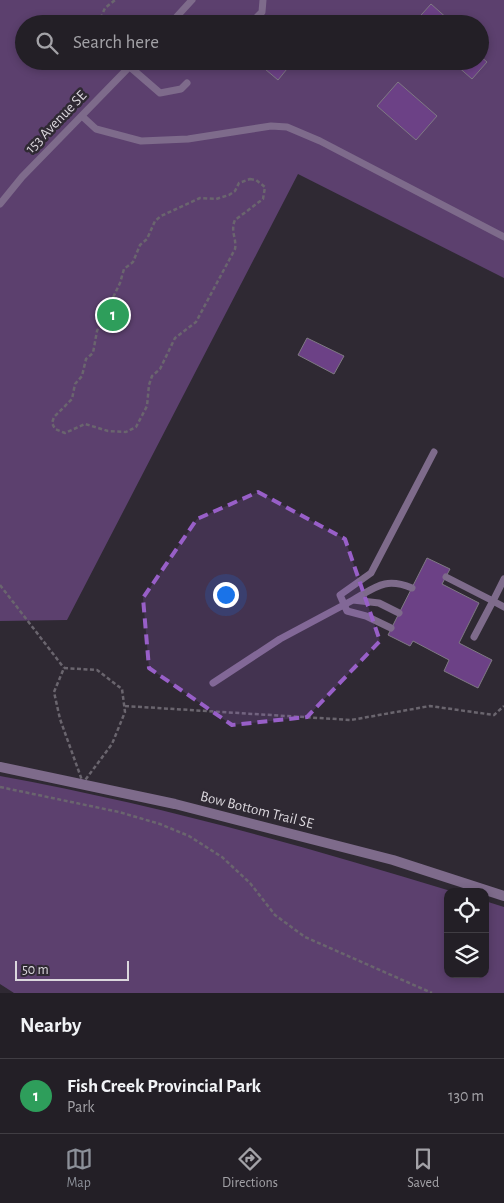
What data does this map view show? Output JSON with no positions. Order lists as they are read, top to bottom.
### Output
{
  "streets": {
    "street": ["Bow Bottom Trail SE"],
    "lane": ["153 Avenue SE"]
  },
  "scale_bar": "50 m",
  "page": {
    "search": "Search here",
    "pins": "1",
    "scale": "50 m",
    "heading": "Nearby",
    "list": [
      {
        "mark": "1",
        "name": "Fish Creek Provincial Park",
        "note": "Park",
        "value": "130 m"
      }
    ],
    "nav": ["Map", "Directions", "Saved"]
  }
}
